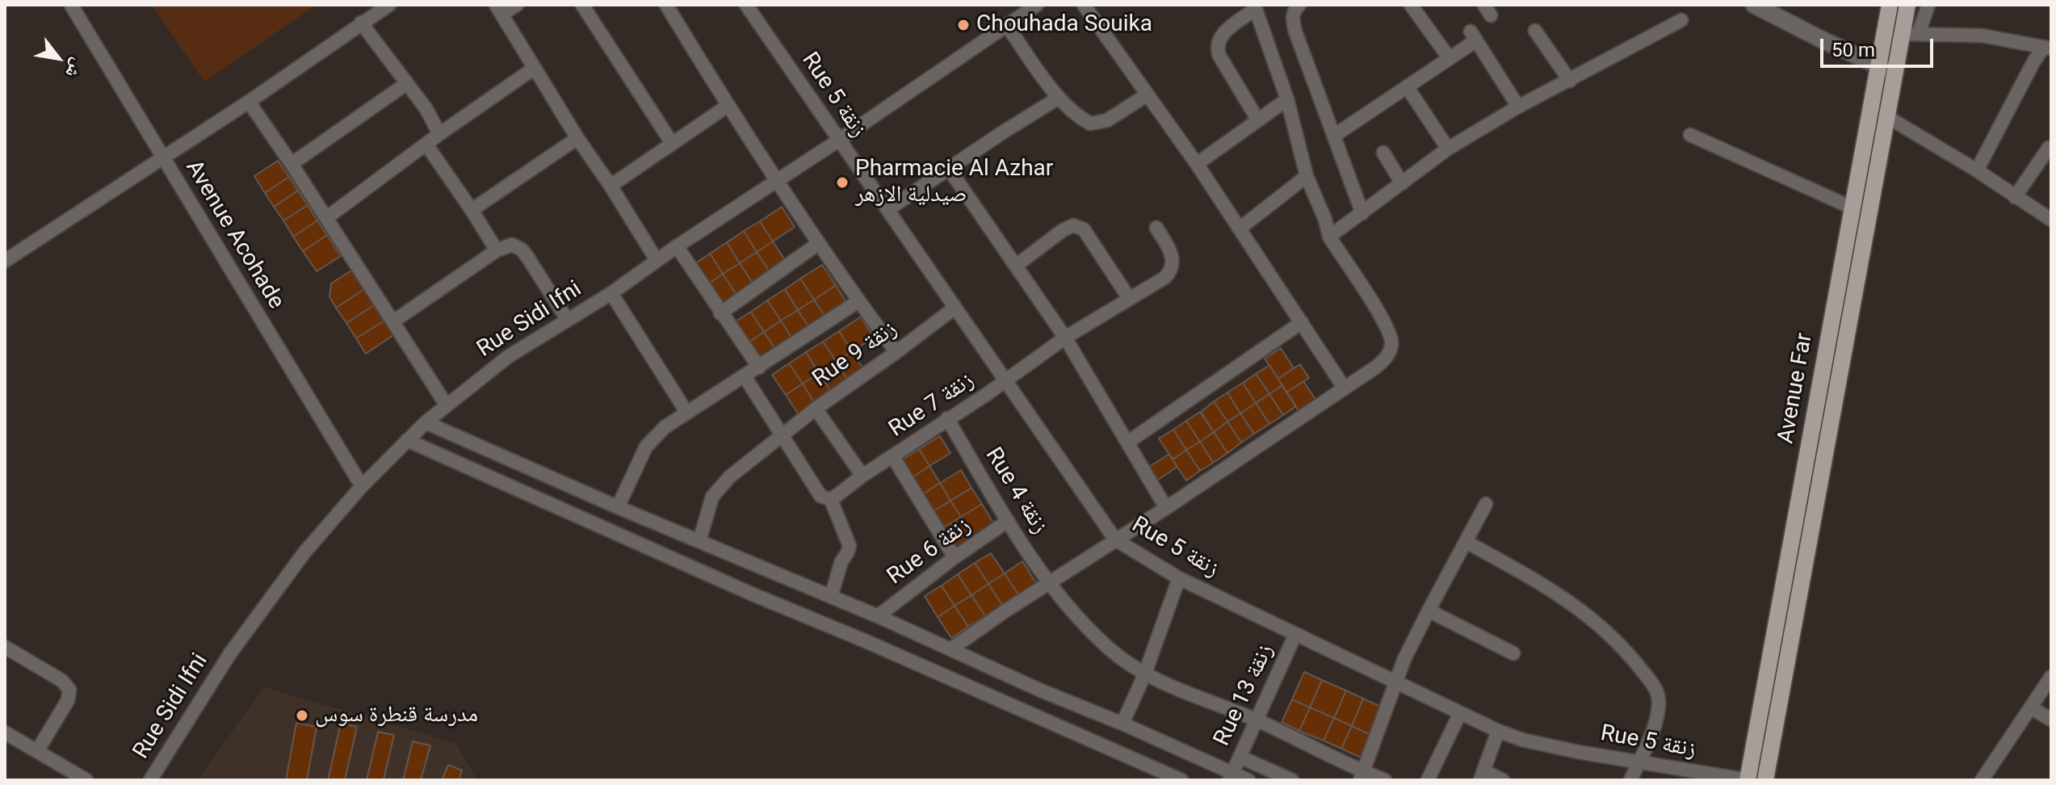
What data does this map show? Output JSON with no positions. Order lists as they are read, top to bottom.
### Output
{
  "streets": {
    "main road": ["Avenue Far"],
    "street": [
      "Rue 5 زنقة",
      "Avenue Acohade",
      "Rue Sidi Ifni",
      "Rue 9 زنقة",
      "Rue 7 زنقة",
      "Rue 4 زنقة",
      "Rue 6 زنقة",
      "Rue 13 زنقة"
    ]
  },
  "crossings": [
    ["Rue 5 زنقة", "Rue Sidi Ifni"],
    ["Rue 5 زنقة", "Rue 9 زنقة"],
    ["Rue 5 زنقة", "Avenue Far"],
    ["Rue 5 زنقة", "Rue 7 زنقة"],
    ["Rue 5 زنقة", "Rue 13 زنقة"],
    ["Avenue Acohade", "Rue Sidi Ifni"],
    ["Rue 7 زنقة", "Rue 4 زنقة"],
    ["Rue 4 زنقة", "Rue 6 زنقة"],
    ["Rue 4 زنقة", "Rue 13 زنقة"]
  ],
  "places": ["Chouhada Souika", "Pharmacie Al Azhar صيدلية الازهر", "مدرسة قنطرة سوس"],
  "scale_bar": "50 m",
  "north": "bottom right"
}
